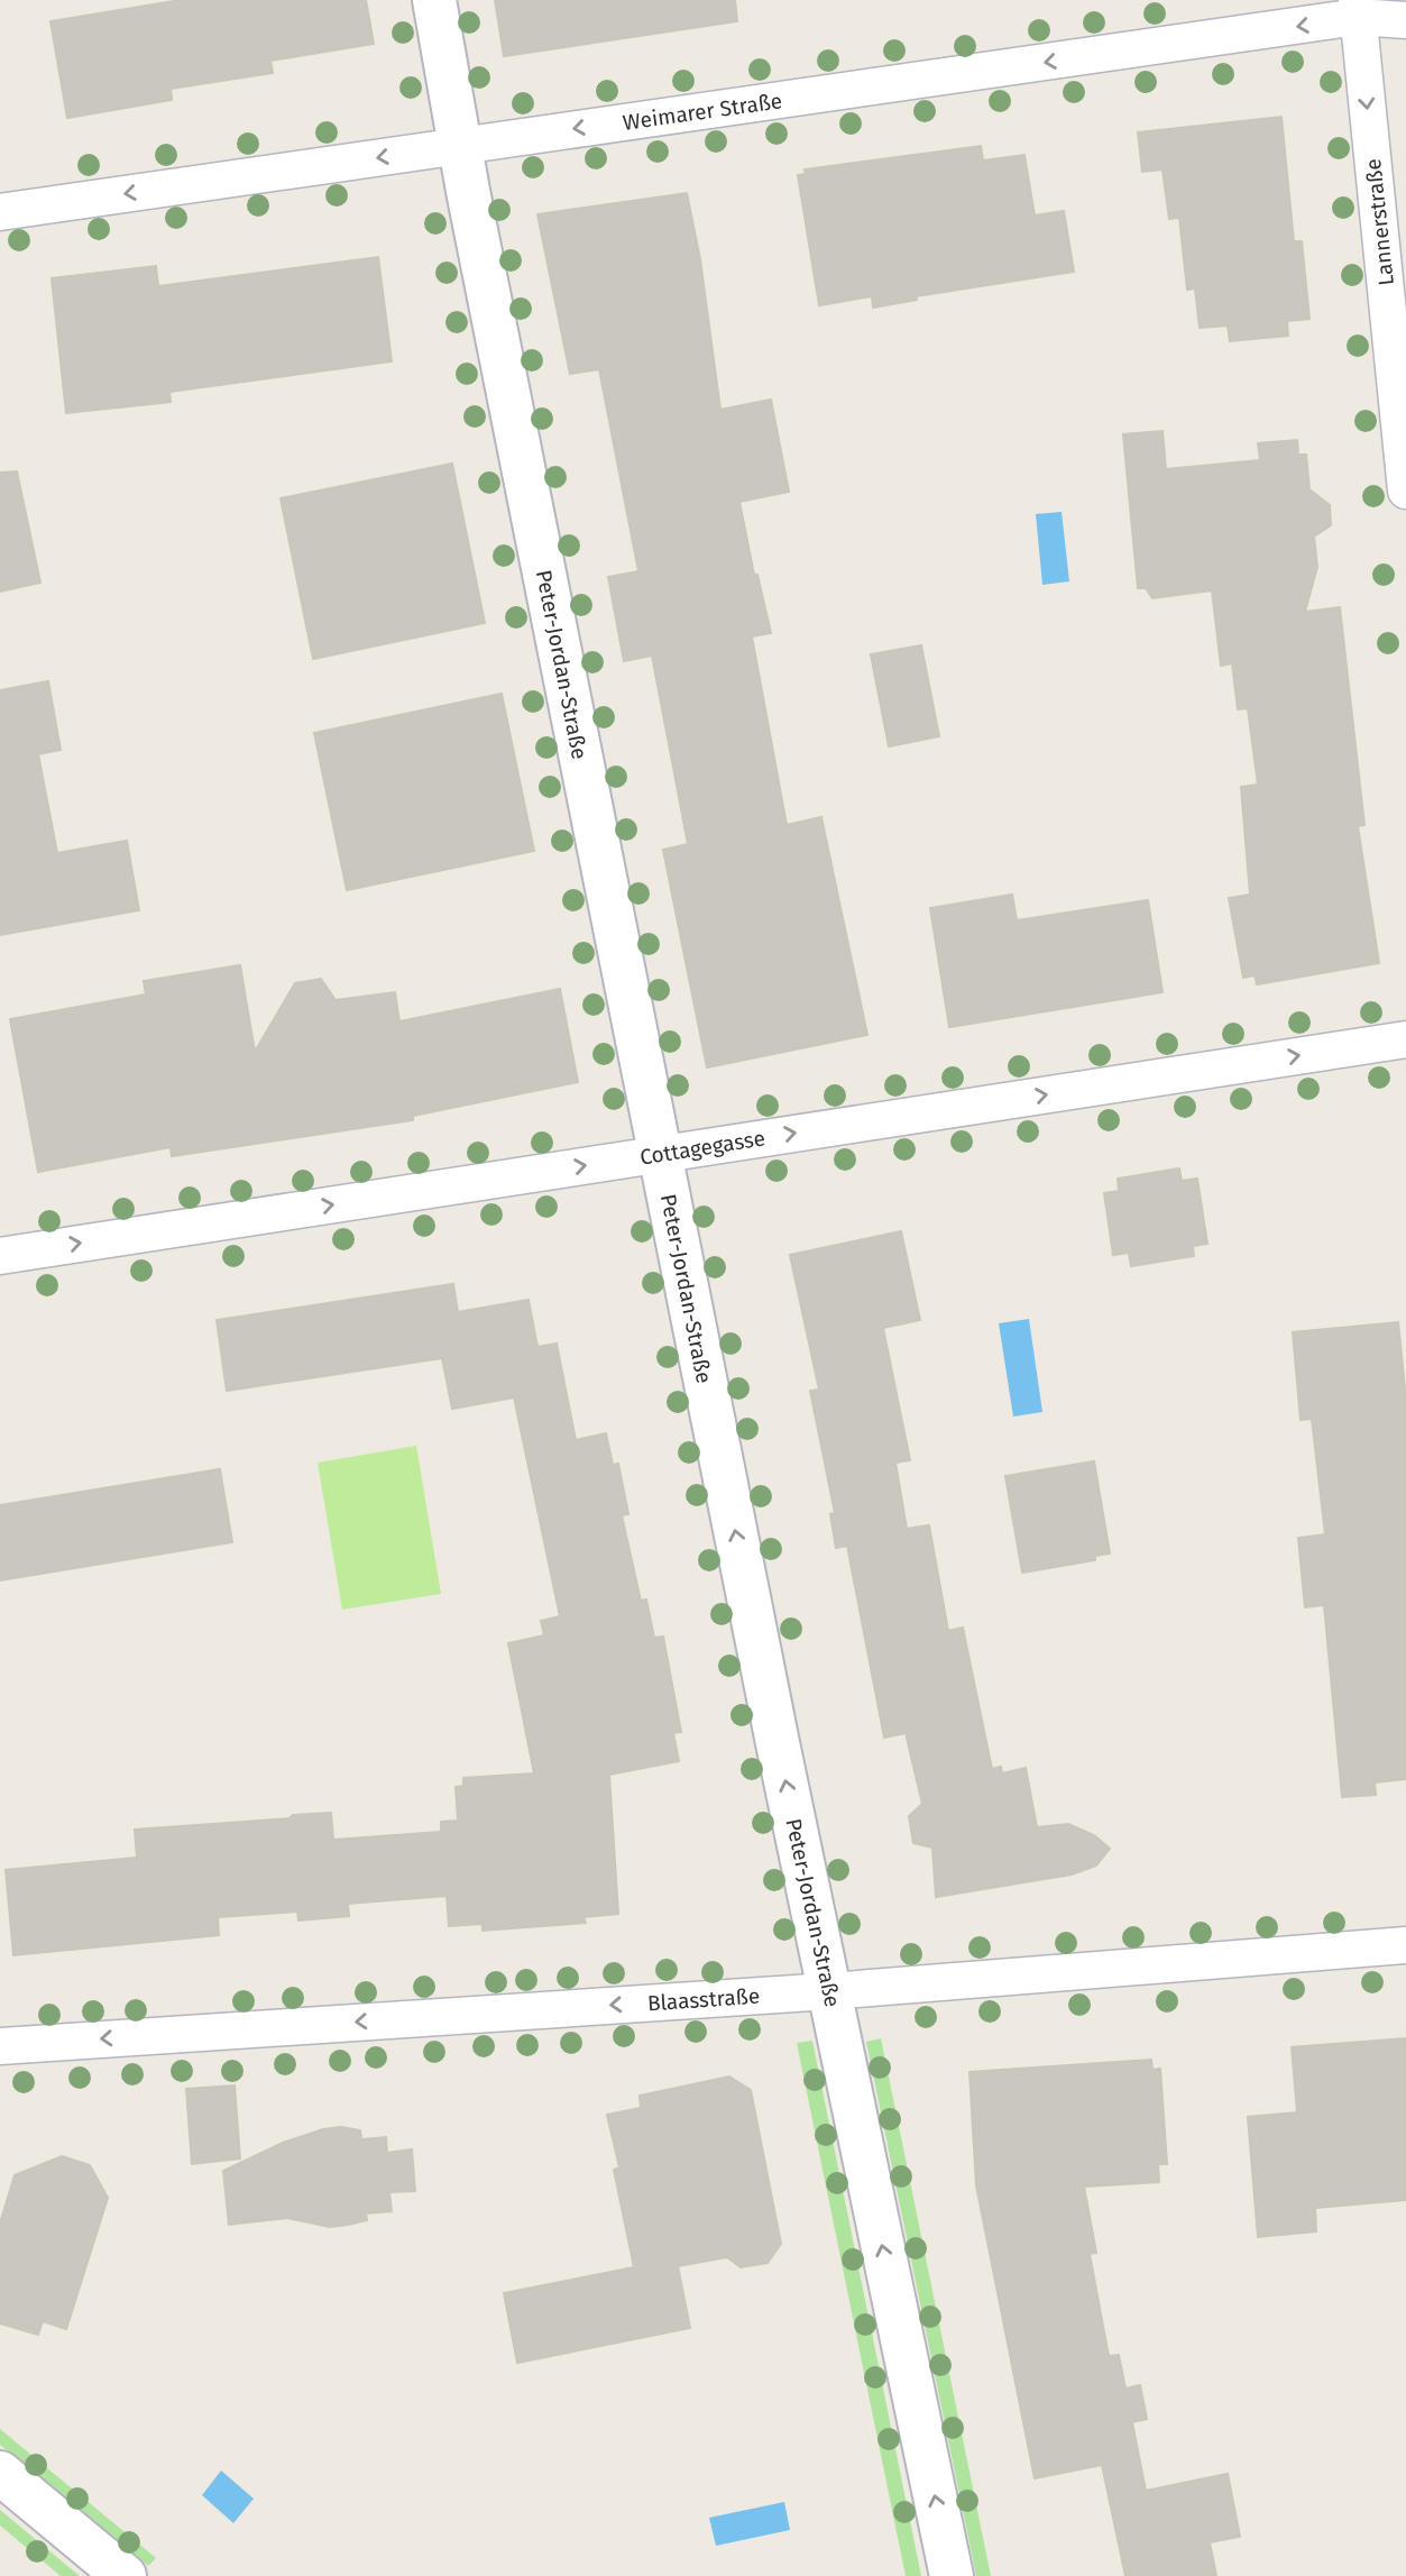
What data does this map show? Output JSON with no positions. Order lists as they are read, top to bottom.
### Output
{
  "streets": {
    "street": [
      "Weimarer Straße",
      "Lannerstraße",
      "Peter-Jordan-Straße",
      "Cottagegasse",
      "Blaasstraße"
    ]
  },
  "crossings": [
    ["Weimarer Straße", "Lannerstraße"],
    ["Weimarer Straße", "Peter-Jordan-Straße"],
    ["Peter-Jordan-Straße", "Cottagegasse"],
    ["Peter-Jordan-Straße", "Blaasstraße"]
  ],
  "one_way": [
    "Weimarer Straße",
    "Lannerstraße",
    "Peter-Jordan-Straße",
    "Cottagegasse",
    "Blaasstraße"
  ]
}
